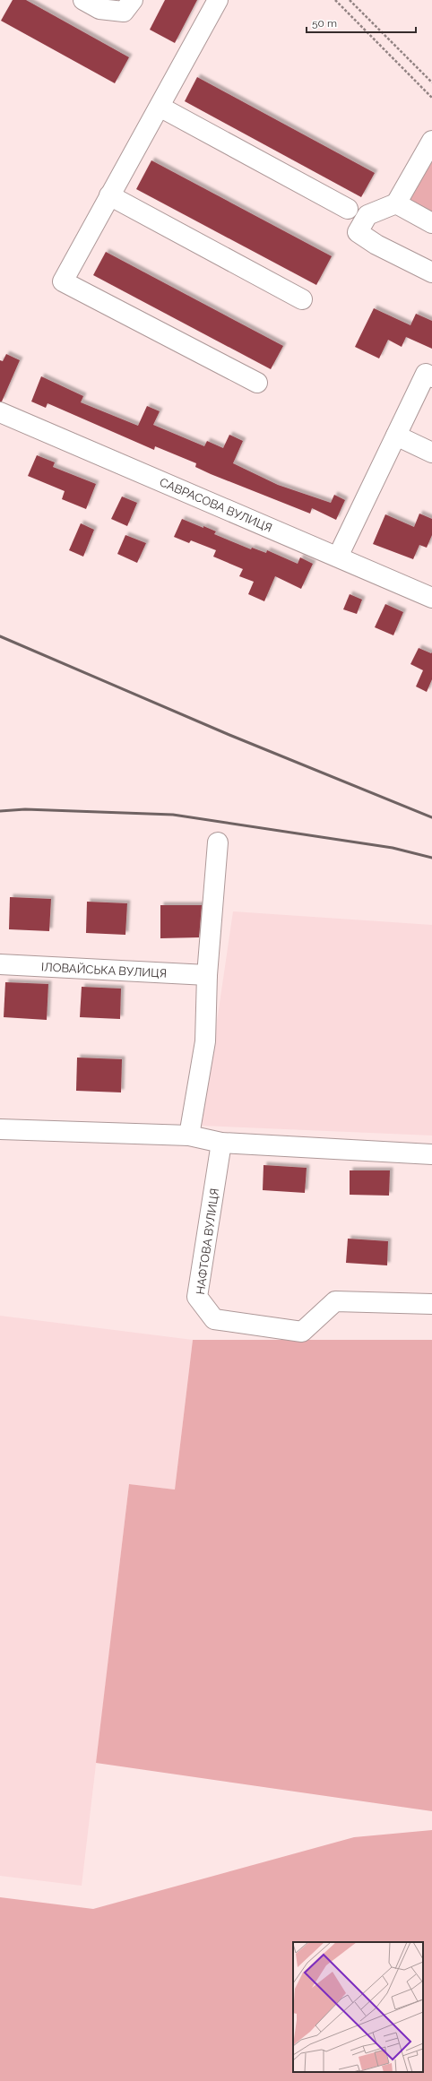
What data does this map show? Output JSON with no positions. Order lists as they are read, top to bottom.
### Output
{
  "streets": {
    "street": ["САВРАСОВА ВУЛИЦЯ", "ІЛОВАЙСЬКА ВУЛИЦЯ", "НАФТОВА ВУЛИЦЯ"]
  },
  "scale_bar": "50 m"
}
